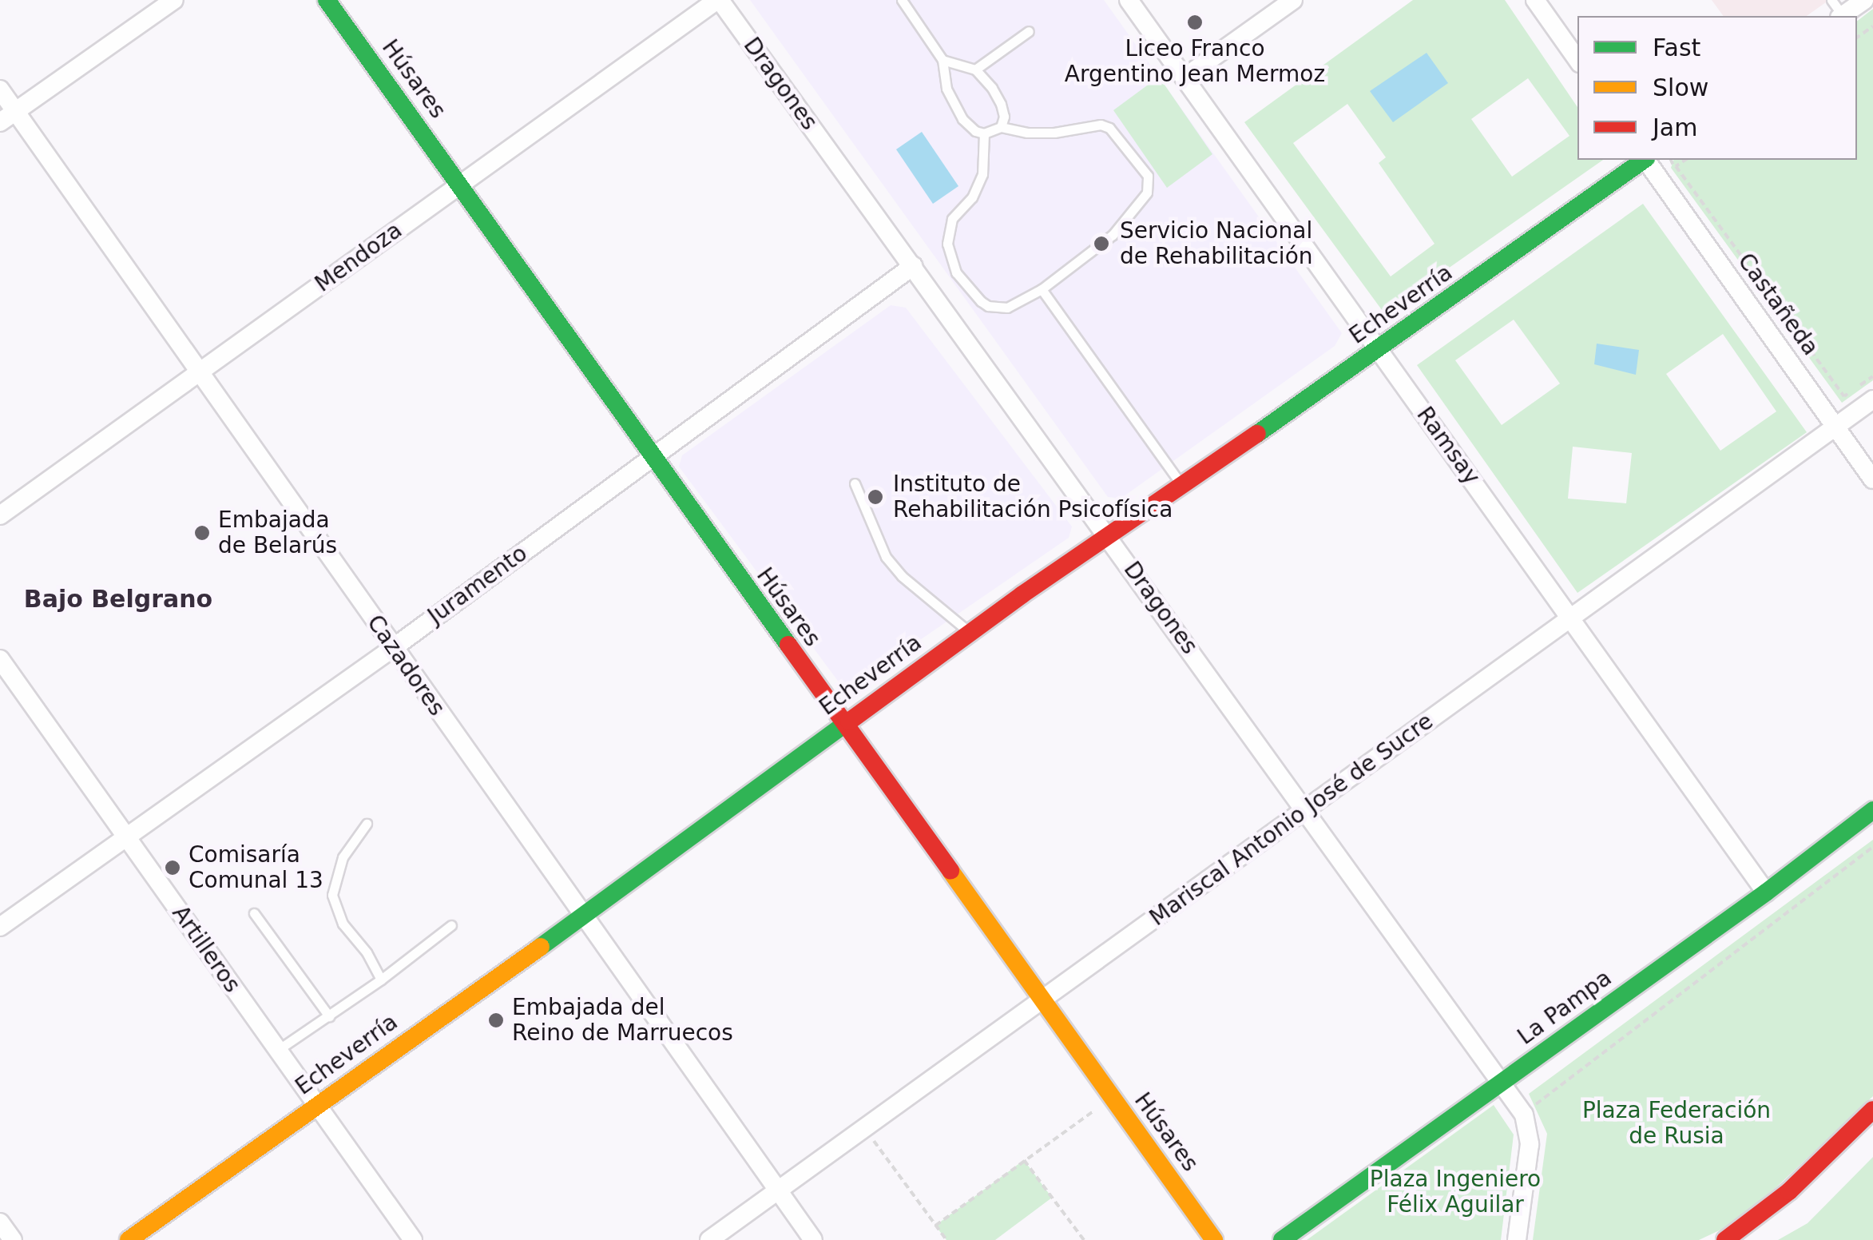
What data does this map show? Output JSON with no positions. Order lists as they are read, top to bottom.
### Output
{
  "streets": {
    "street": [
      "Húsares",
      "Dragones",
      "Mendoza",
      "Echeverría",
      "Castañeda",
      "Ramsay",
      "Juramento",
      "Cazadores",
      "Mariscal Antonio José de Sucre",
      "Artilleros",
      "La Pampa"
    ]
  },
  "crossings": [
    ["Húsares", "Mendoza"],
    ["Húsares", "Echeverría"],
    ["Húsares", "Juramento"],
    ["Húsares", "Mariscal Antonio José de Sucre"],
    ["Dragones", "Mendoza"],
    ["Dragones", "Echeverría"],
    ["Dragones", "Juramento"],
    ["Dragones", "Mariscal Antonio José de Sucre"],
    ["Dragones", "La Pampa"],
    ["Mendoza", "Cazadores"],
    ["Echeverría", "Ramsay"],
    ["Echeverría", "Cazadores"],
    ["Echeverría", "Artilleros"],
    ["Castañeda", "Mariscal Antonio José de Sucre"],
    ["Ramsay", "Mariscal Antonio José de Sucre"],
    ["Ramsay", "La Pampa"],
    ["Juramento", "Cazadores"],
    ["Juramento", "Artilleros"],
    ["Cazadores", "Mariscal Antonio José de Sucre"]
  ],
  "districts": ["Bajo Belgrano"],
  "parks": ["Plaza Federación de Rusia", "Plaza Ingeniero Félix Aguilar"],
  "places": [
    "Liceo Franco Argentino Jean Mermoz",
    "Servicio Nacional de Rehabilitación",
    "Instituto de Rehabilitación Psicofísica",
    "Embajada de Belarús",
    "Comisaría Comunal 13",
    "Embajada del Reino de Marruecos"
  ],
  "legend": ["Fast", "Slow", "Jam"]
}
